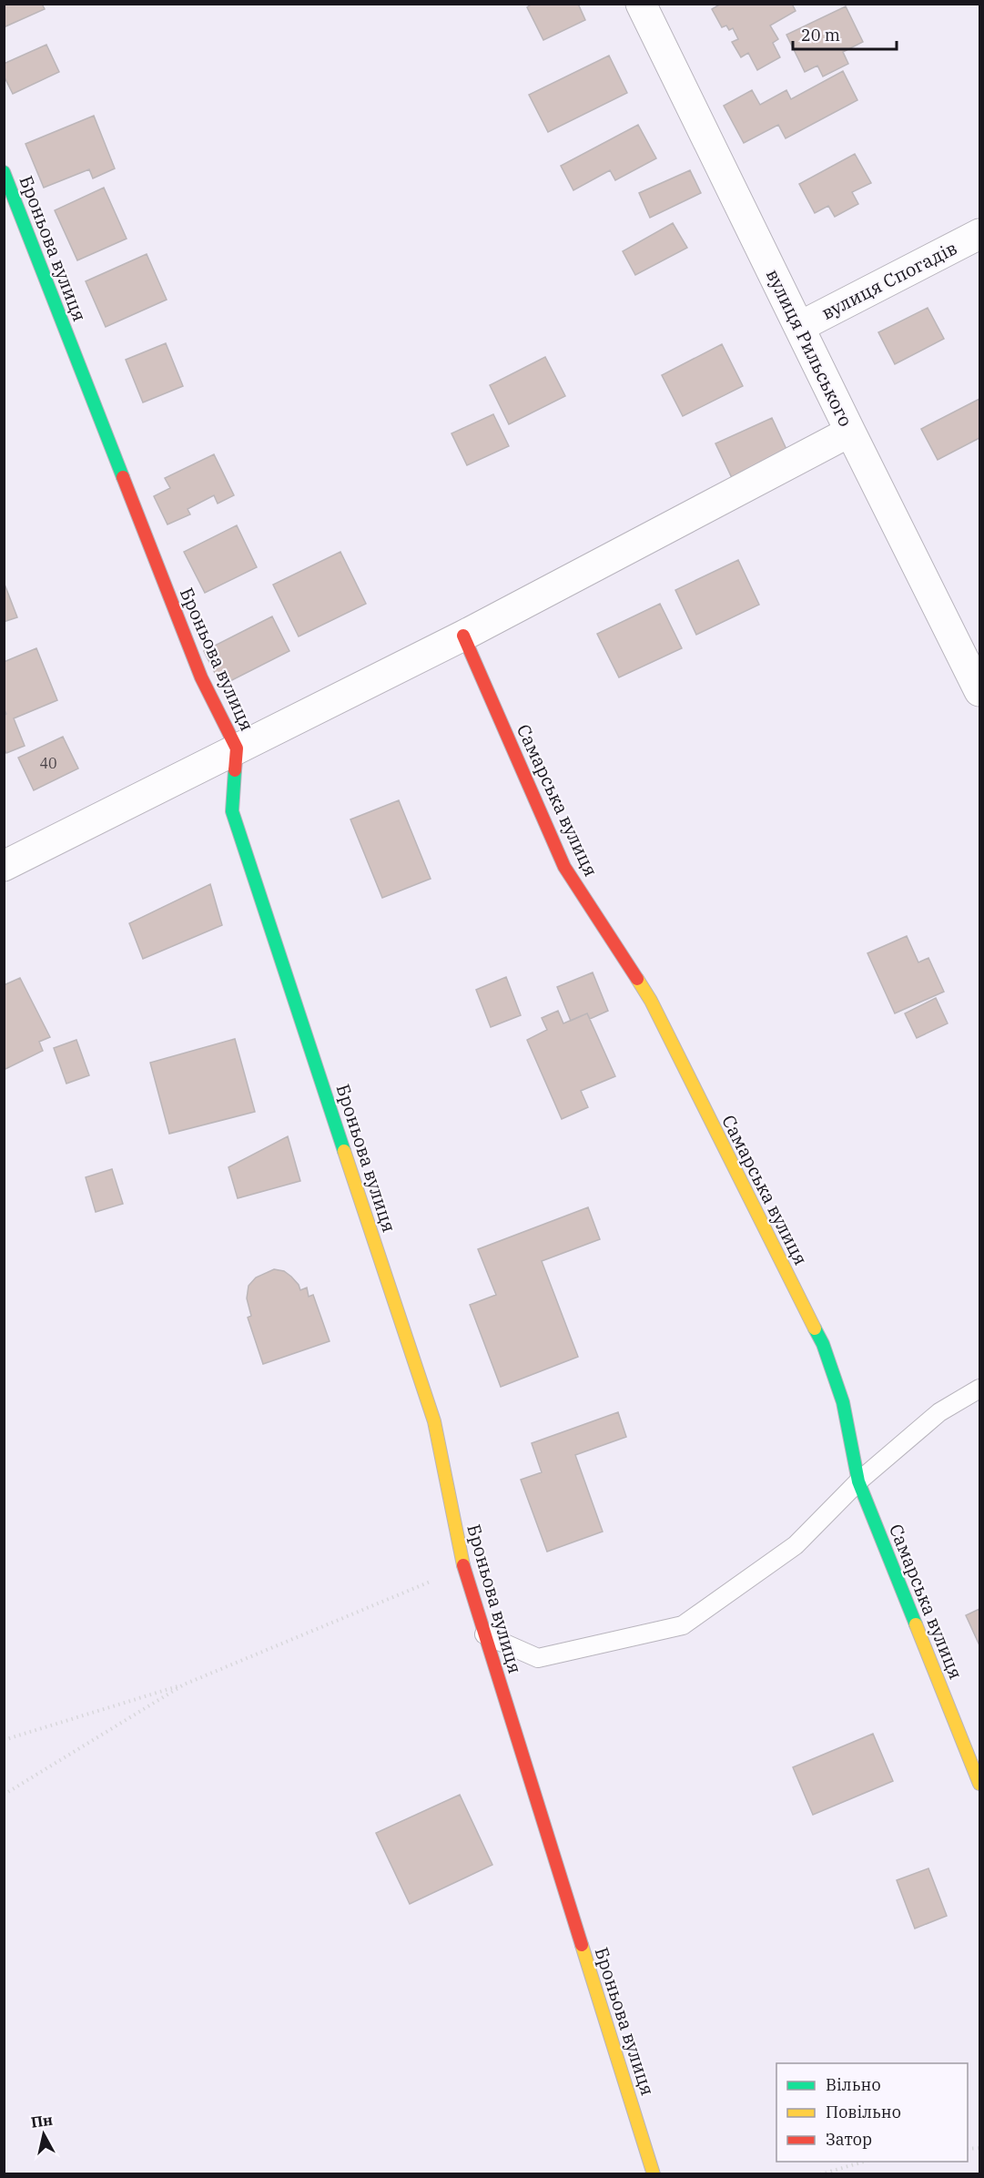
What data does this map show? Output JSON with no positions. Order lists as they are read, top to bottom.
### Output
{
  "streets": {
    "street": [
      "Броньова вулиця",
      "вулиця Спогадів",
      "вулиця Рильського",
      "Самарська вулиця"
    ]
  },
  "crossings": [
    ["вулиця Спогадів", "вулиця Рильського"]
  ],
  "house_numbers": ["40"],
  "legend": ["Вільно", "Повільно", "Затор"],
  "scale_bar": "20 m",
  "north": "top"
}
